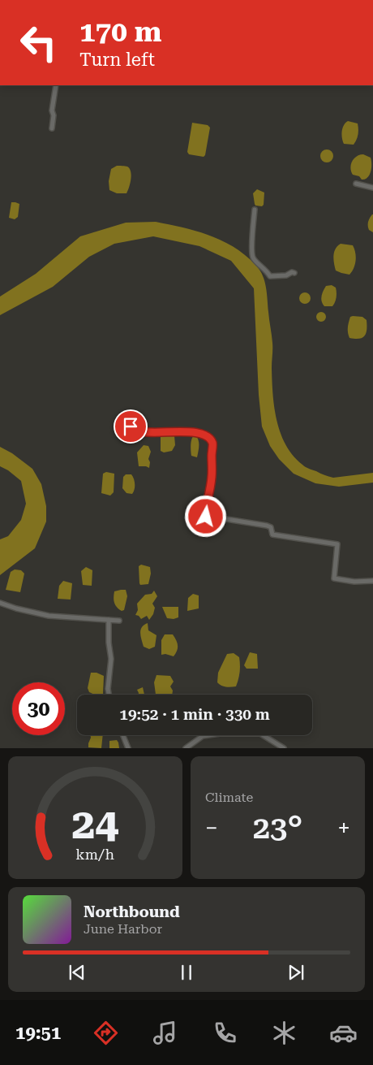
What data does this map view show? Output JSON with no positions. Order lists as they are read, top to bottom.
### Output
{
  "page": {
    "turn": ["170 m", "Turn left"],
    "limit": "30",
    "trip": "19:52 · 1 min · 330 m",
    "tile": "Climate",
    "heat": ["−", "23°", "+"],
    "song": ["Northbound", "June Harbor"],
    "tabs": "19:51",
    "gauge": ["24", "km/h"]
  }
}
